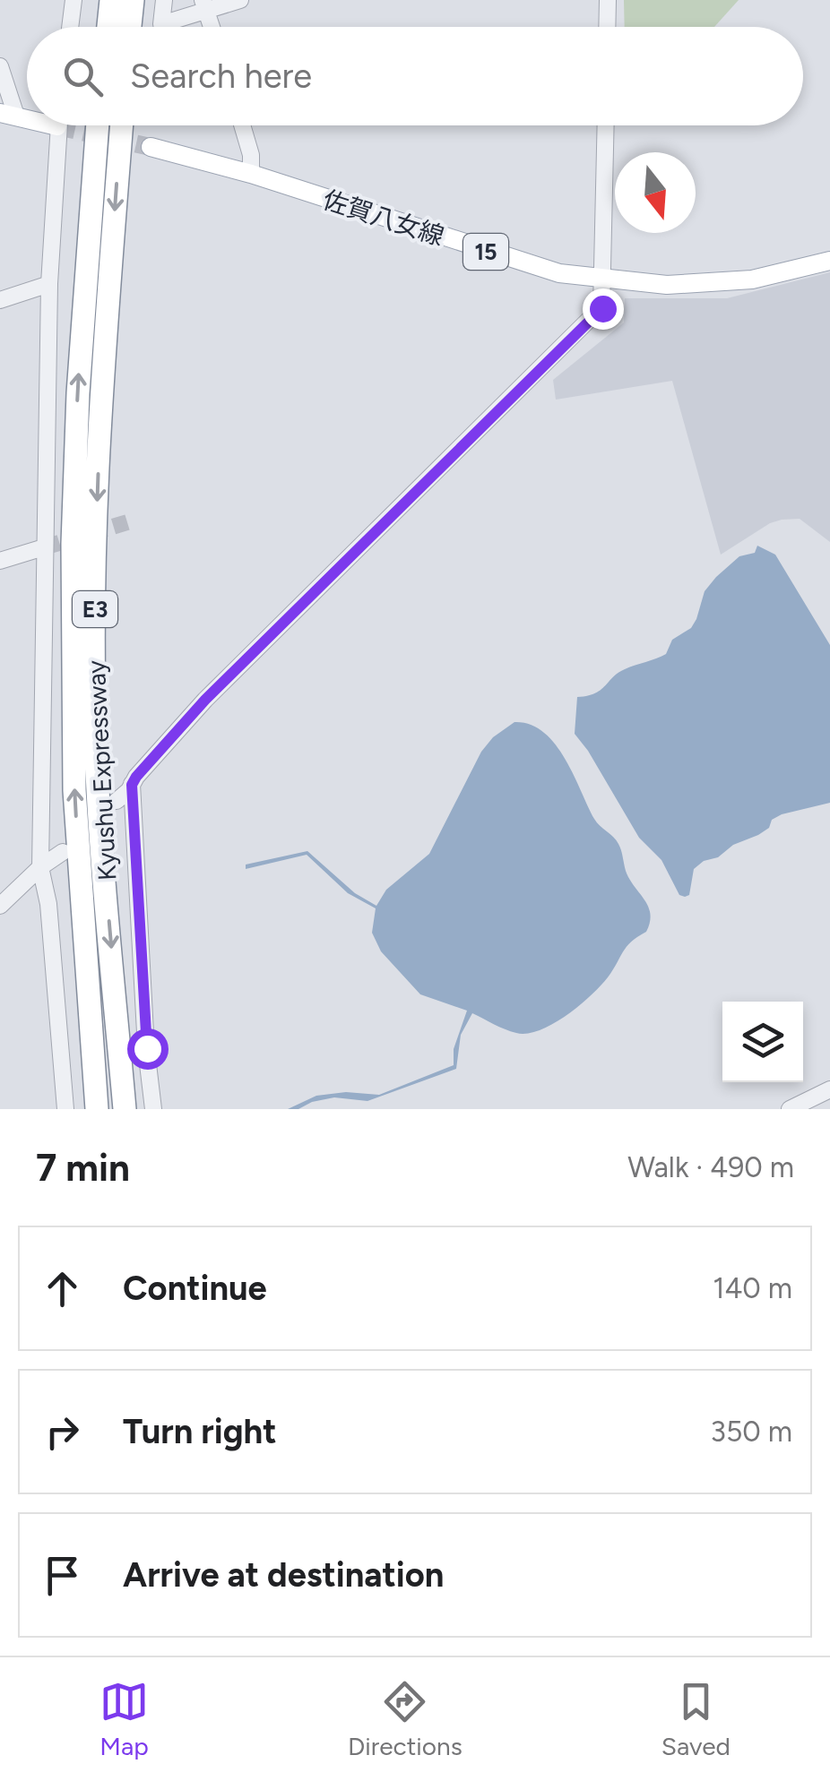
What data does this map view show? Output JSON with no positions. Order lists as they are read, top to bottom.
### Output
{
  "streets": {
    "highway": ["E3", "Kyushu Expressway"],
    "main road": ["佐賀八女線", "15"]
  },
  "north": "bottom",
  "page": {
    "search": "Search here",
    "heading": ["7 min", "Walk · 490 m"],
    "list": [
      ["Continue", "140 m"],
      ["Turn right", "350 m"],
      "Arrive at destination"
    ],
    "nav": ["Map", "Directions", "Saved"]
  }
}
